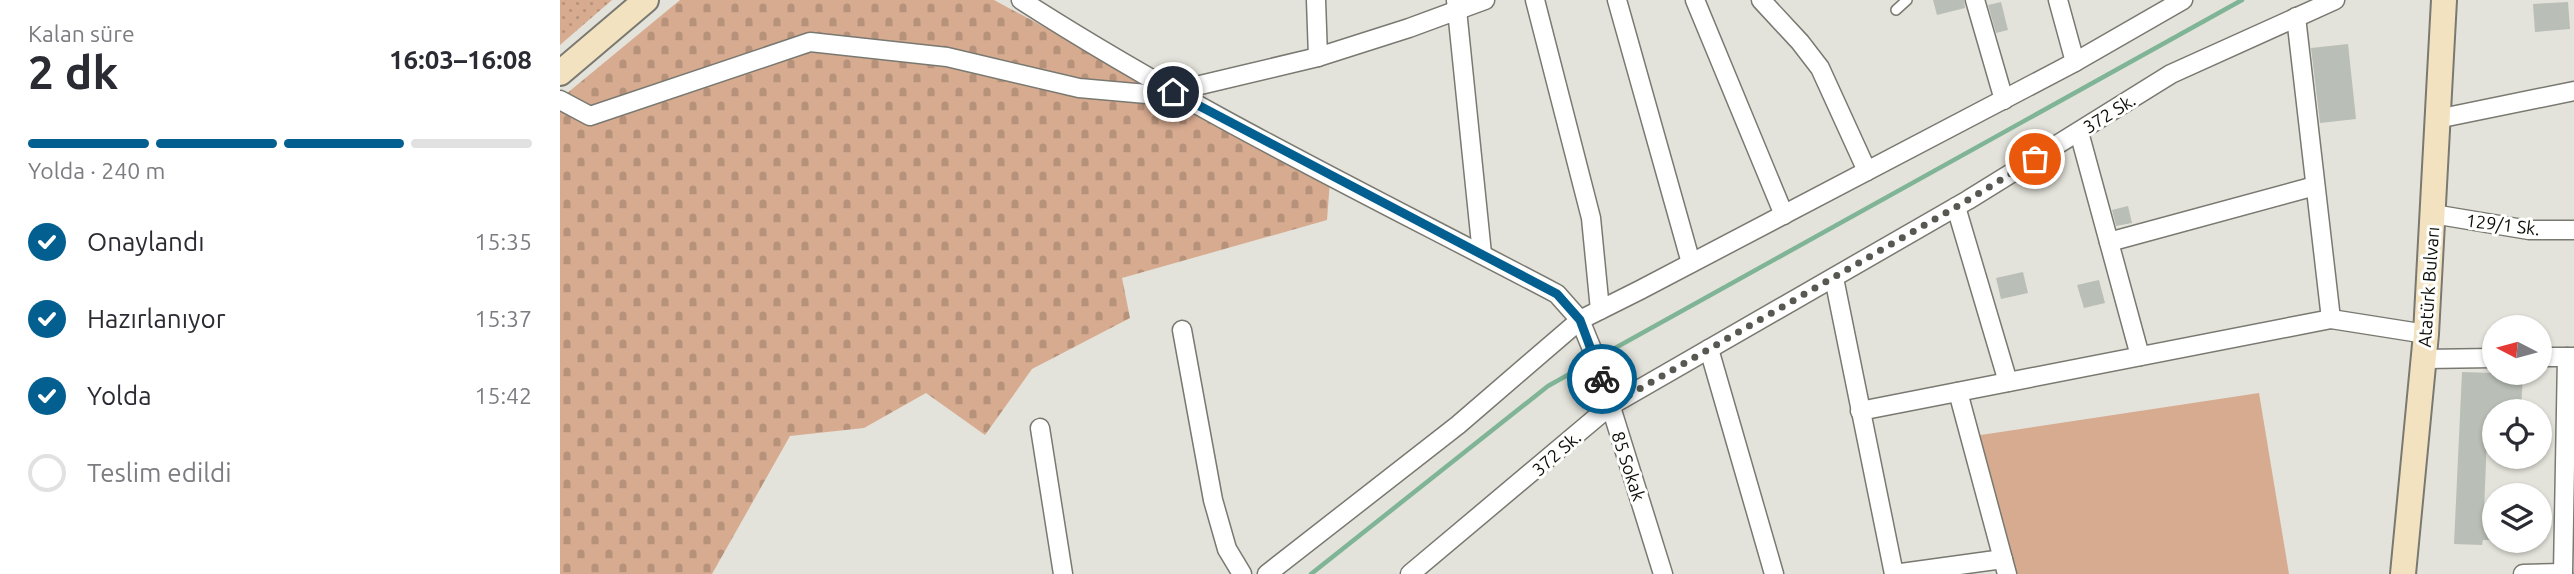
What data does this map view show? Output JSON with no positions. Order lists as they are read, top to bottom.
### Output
{
  "streets": {
    "main road": ["Atatürk Bulvarı"],
    "street": ["372 Sk.", "129/1 Sk.", "85 Sokak"]
  },
  "crossings": [
    ["372 Sk.", "85 Sokak"],
    ["129/1 Sk.", "Atatürk Bulvarı"]
  ],
  "north": "left",
  "page": {
    "heading": ["2 dk", "Kalan süre", "16:03–16:08"],
    "bar": "Yolda · 240 m",
    "list": [
      ["Onaylandı", "15:35"],
      ["Hazırlanıyor", "15:37"],
      ["Yolda", "15:42"],
      "Teslim edildi"
    ]
  }
}
